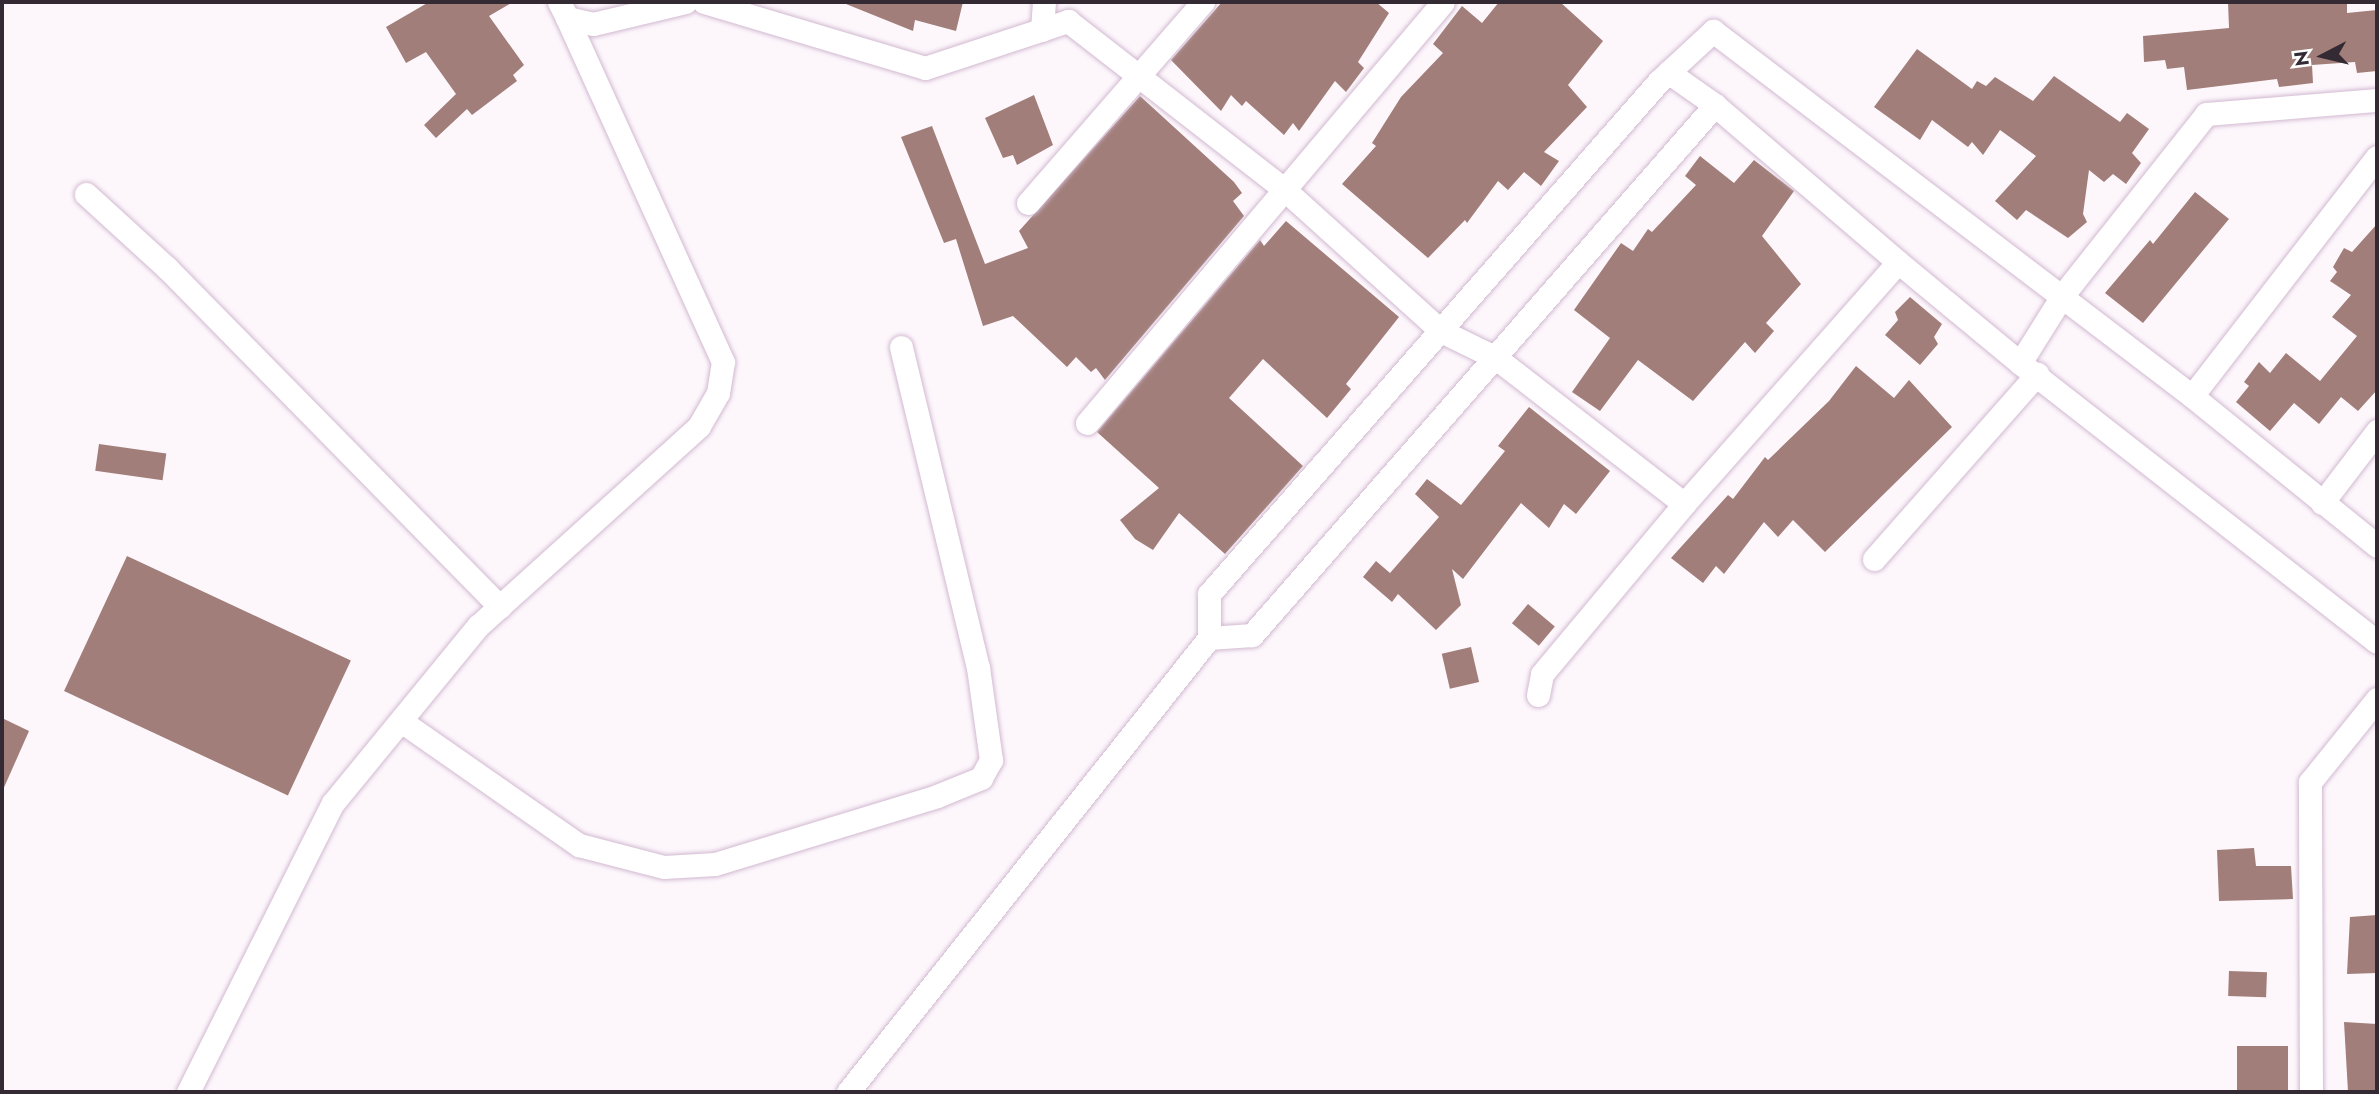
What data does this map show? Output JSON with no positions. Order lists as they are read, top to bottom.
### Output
{
  "north": "left"
}
